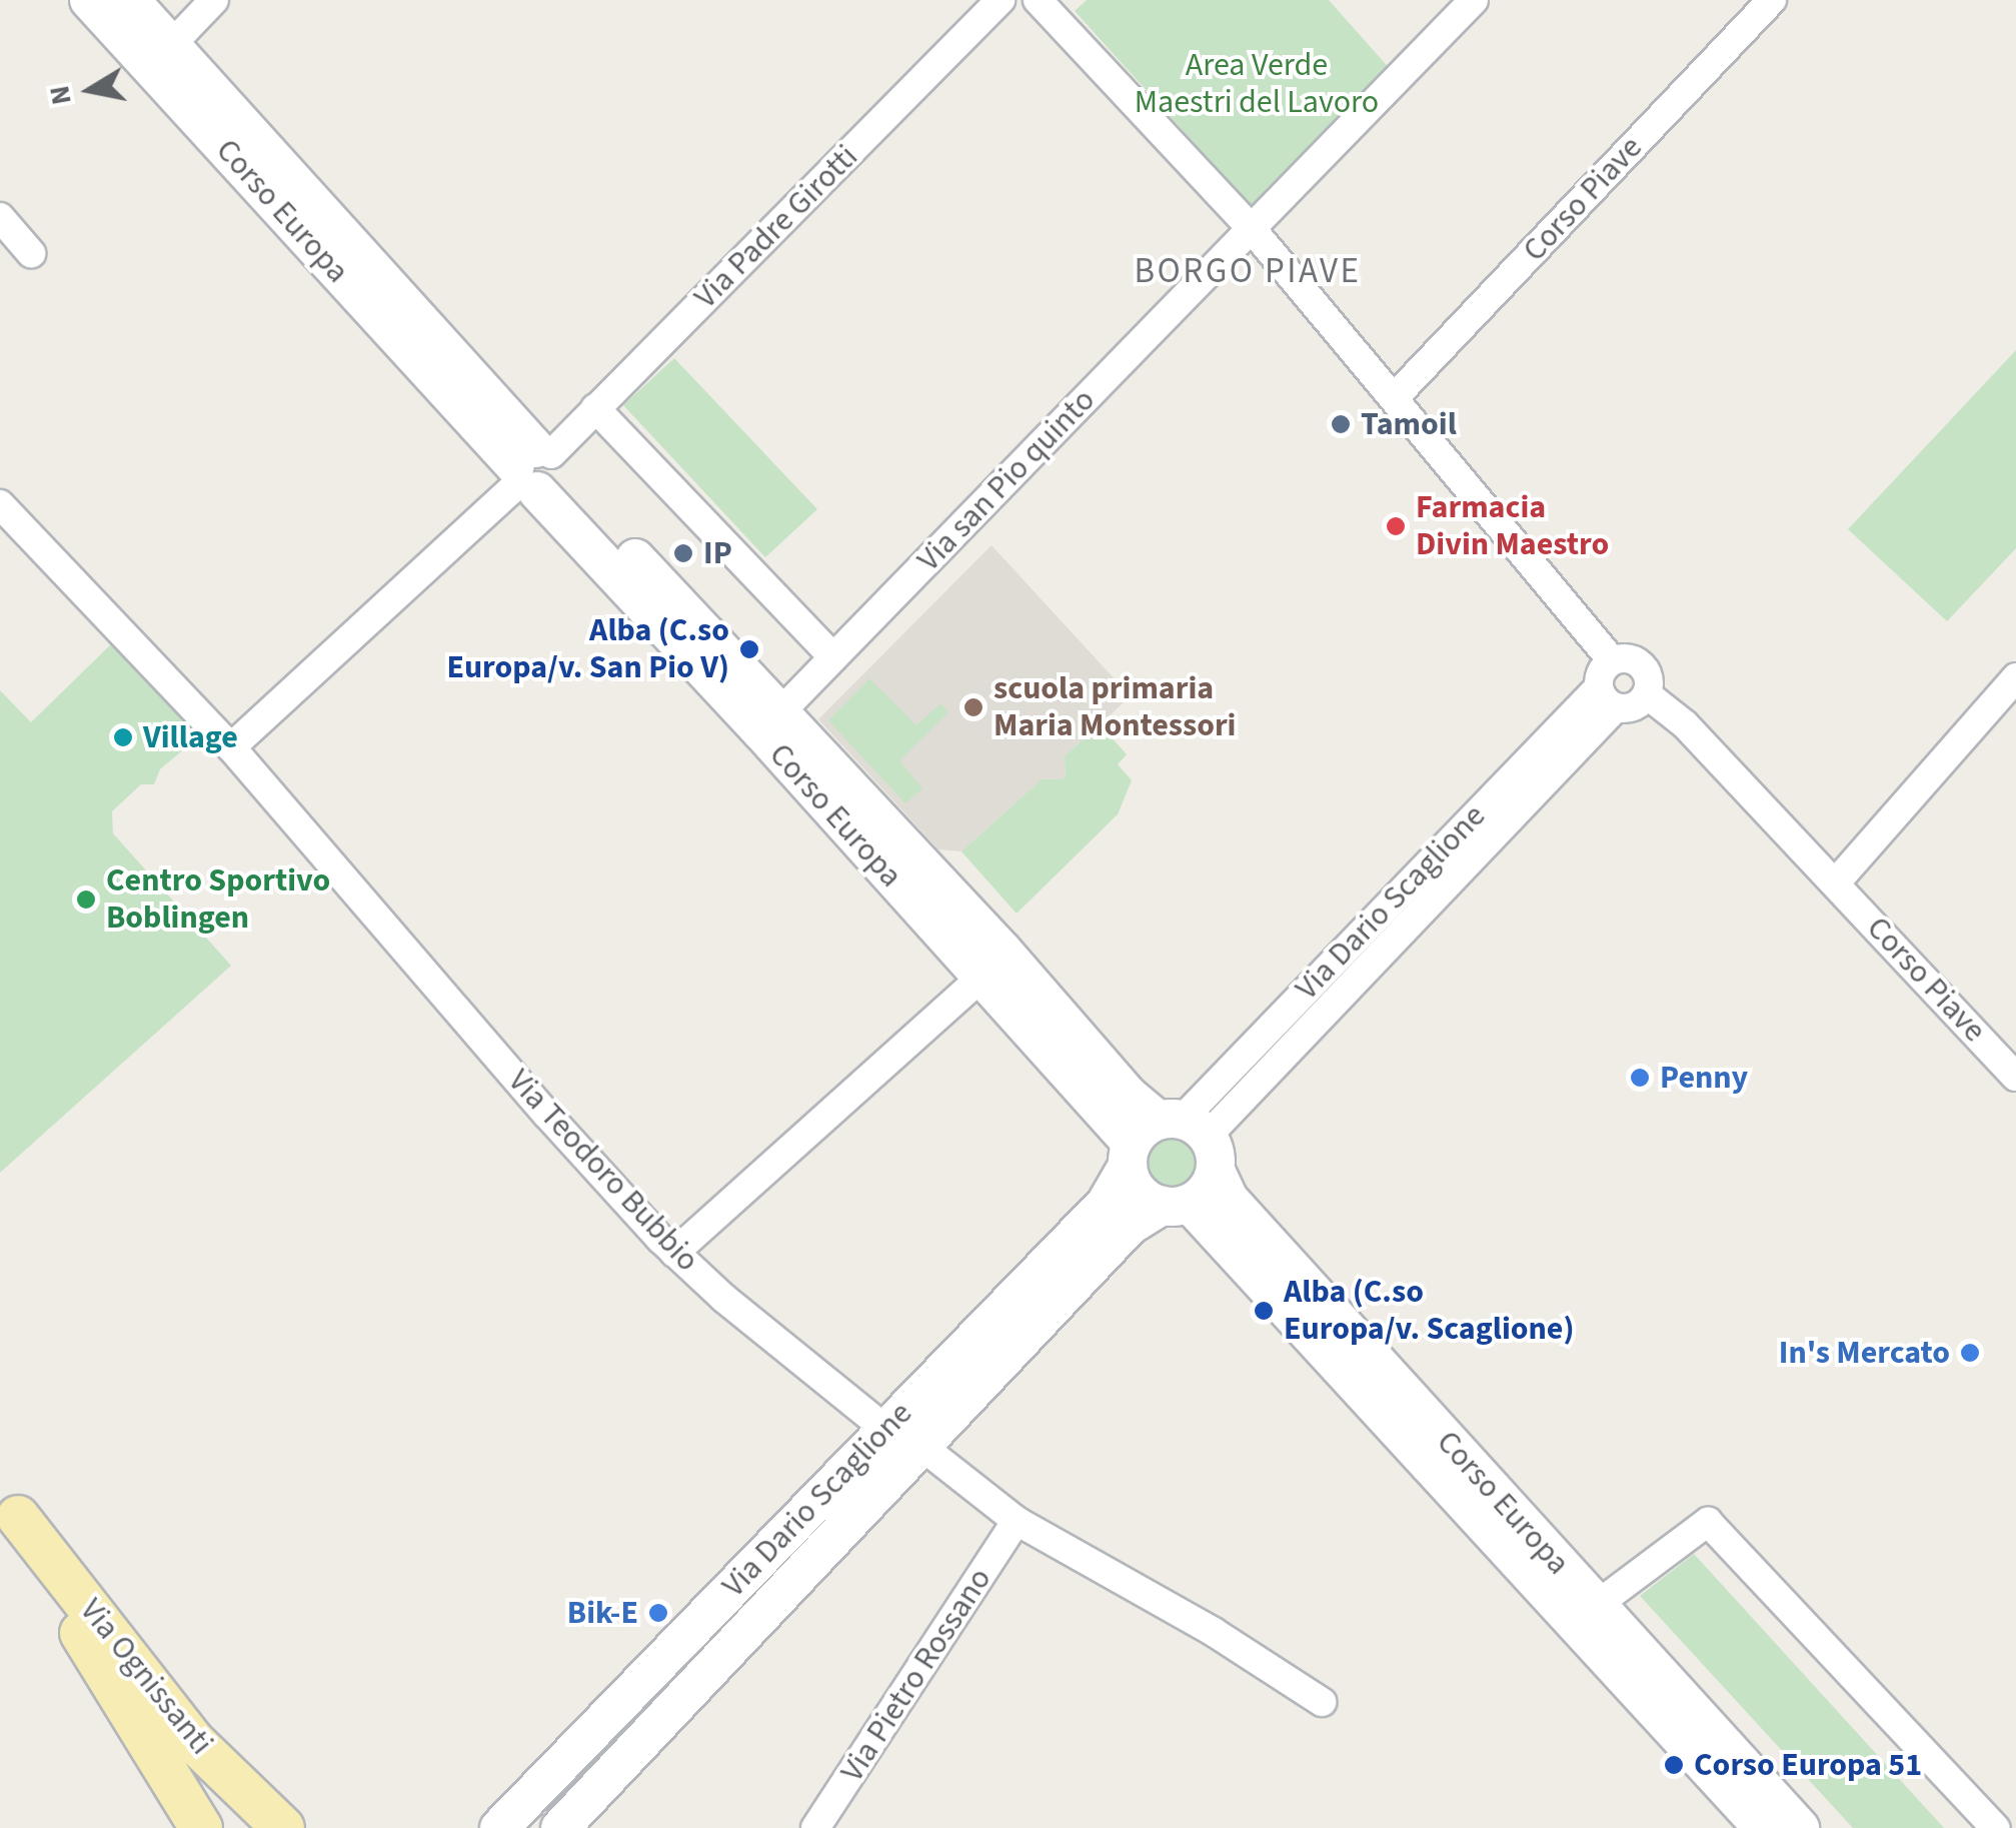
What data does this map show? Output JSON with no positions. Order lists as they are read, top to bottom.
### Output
{
  "streets": {
    "main road": ["Corso Europa", "Via Dario Scaglione", "Via Ognissanti"],
    "street": [
      "Corso Piave",
      "Via Padre Girotti",
      "Via san Pio quinto",
      "Via Teodoro Bubbio",
      "Via Pietro Rossano"
    ]
  },
  "crossings": [
    ["Corso Piave", "Via san Pio quinto"],
    ["Corso Piave", "Via Dario Scaglione"],
    ["Corso Europa", "Via Padre Girotti"],
    ["Corso Europa", "Via san Pio quinto"],
    ["Corso Europa", "Via Dario Scaglione"],
    ["Via Padre Girotti", "Via Teodoro Bubbio"],
    ["Via Dario Scaglione", "Via Teodoro Bubbio"],
    ["Via Teodoro Bubbio", "Via Pietro Rossano"]
  ],
  "districts": ["BORGO PIAVE"],
  "parks": ["Area Verde Maestri del Lavoro"],
  "places": [
    "Tamoil",
    "Farmacia Divin Maestro",
    "IP",
    "Alba (C.so Europa/v. San Pio V)",
    "scuola primaria Maria Montessori",
    "Village",
    "Centro Sportivo Boblingen",
    "Penny",
    "Alba (C.so Europa/v. Scaglione)",
    "In's Mercato",
    "Bik-E",
    "Corso Europa 51"
  ],
  "north": "left"
}
